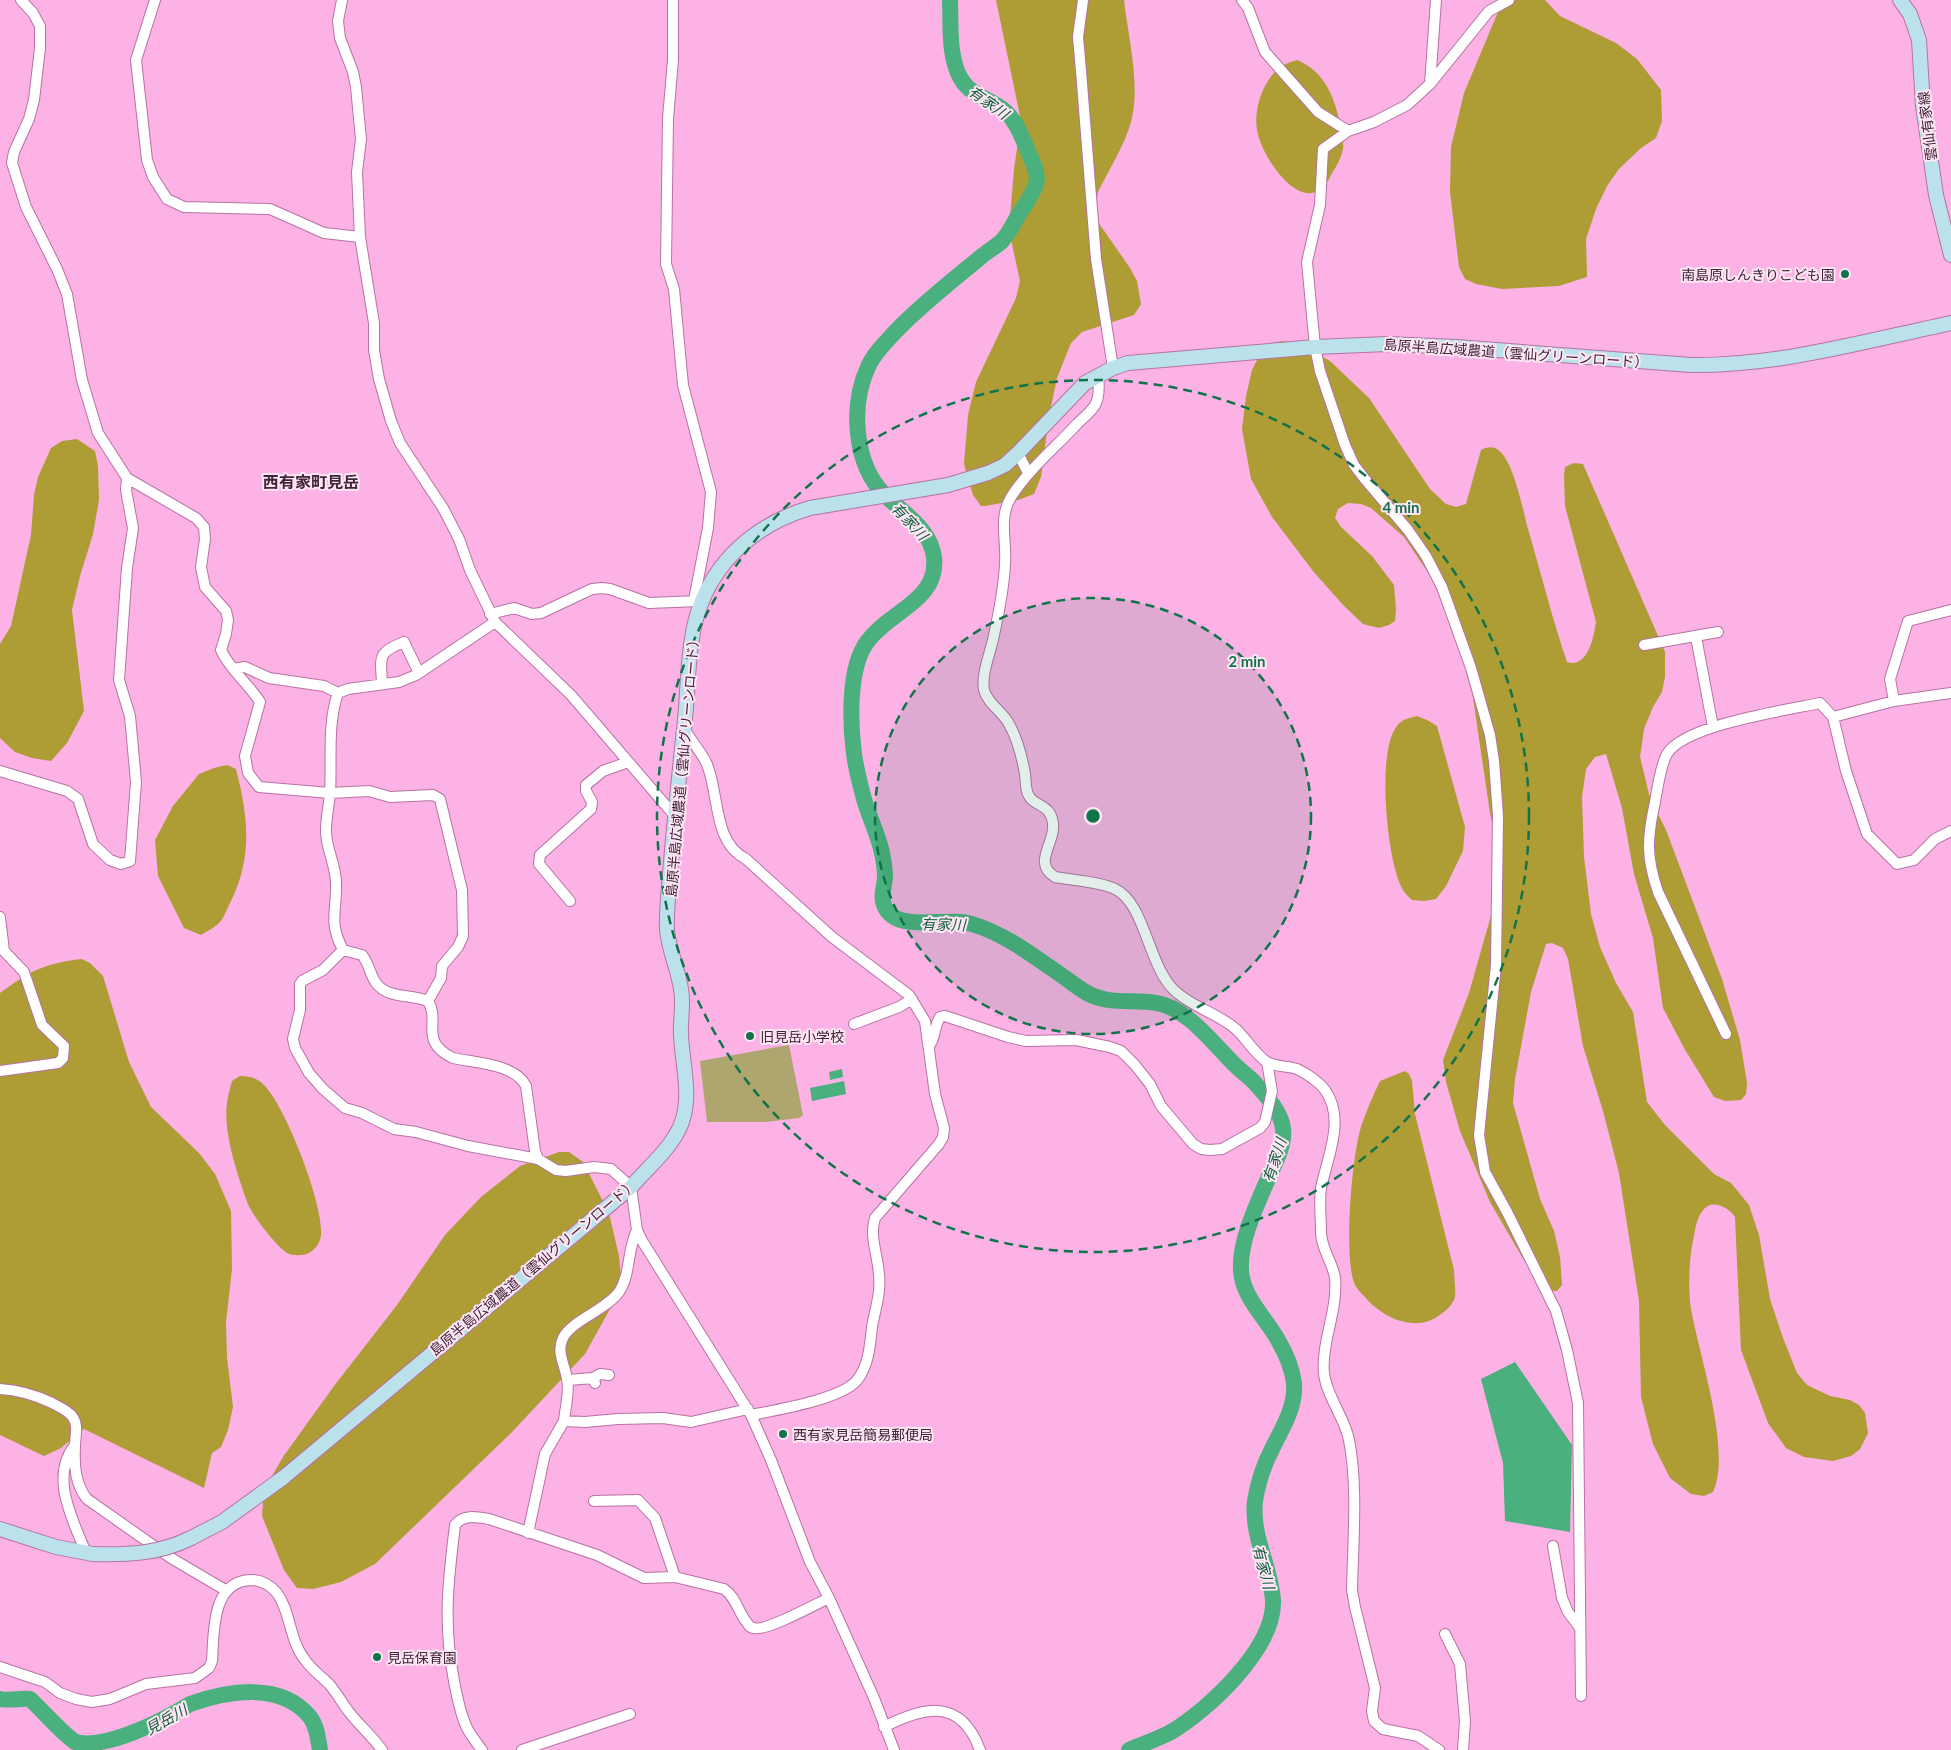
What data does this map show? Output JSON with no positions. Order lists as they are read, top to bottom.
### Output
{
  "streets": {
    "street": ["雲仙有家線", "島原半島広域農道（雲仙グリーンロード）"]
  },
  "districts": ["西有家町見岳"],
  "water": ["有家川", "見岳川"],
  "places": [
    "南島原しんきりこども園",
    "旧見岳小学校",
    "西有家見岳簡易郵便局",
    "見岳保育園"
  ],
  "rings": ["4 min", "2 min"]
}
